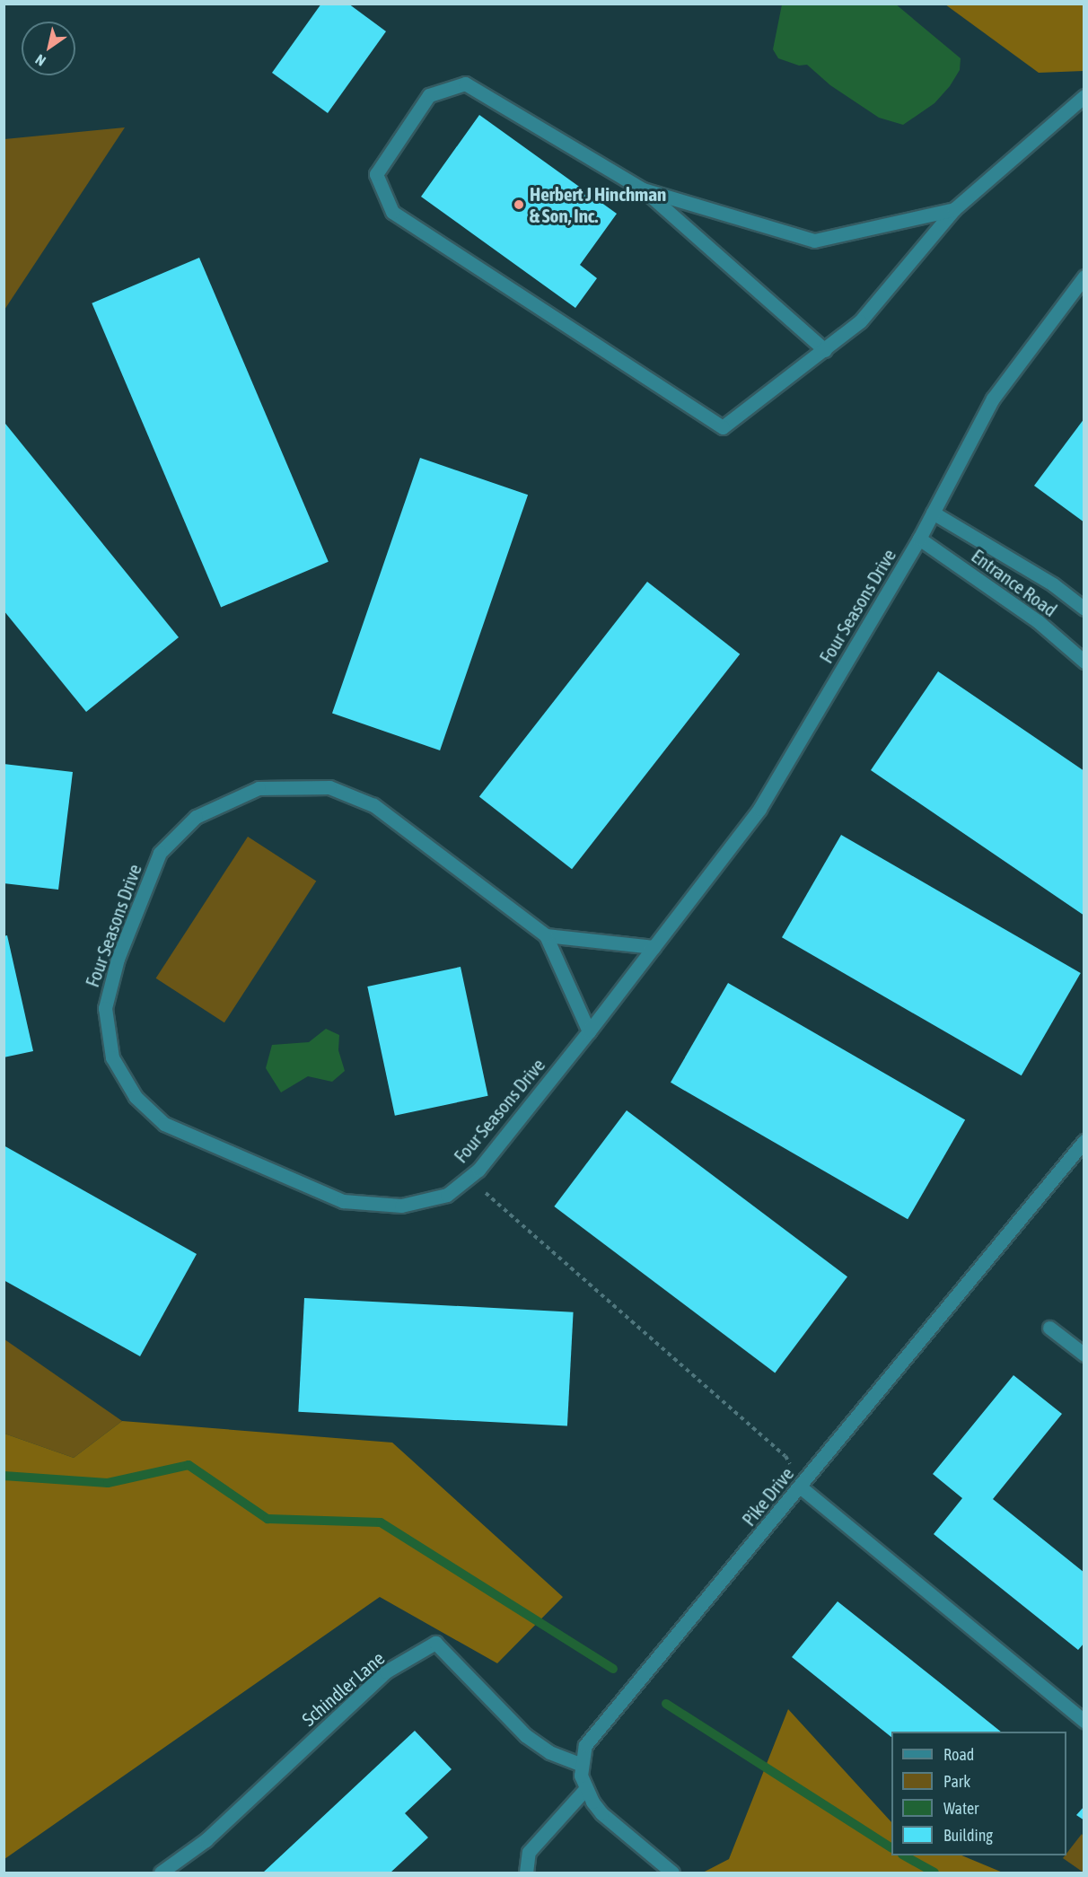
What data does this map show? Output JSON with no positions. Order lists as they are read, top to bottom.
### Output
{
  "streets": {
    "street": [
      "Entrance Road",
      "Four Seasons Drive",
      "Pike Drive",
      "Schindler Lane"
    ]
  },
  "crossings": [
    ["Entrance Road", "Four Seasons Drive"],
    ["Pike Drive", "Schindler Lane"]
  ],
  "places": ["Herbert J Hinchman & Son, Inc."],
  "legend": [
    "Road",
    "Park",
    "Water",
    "Building"
  ],
  "north": "bottom left"
}
